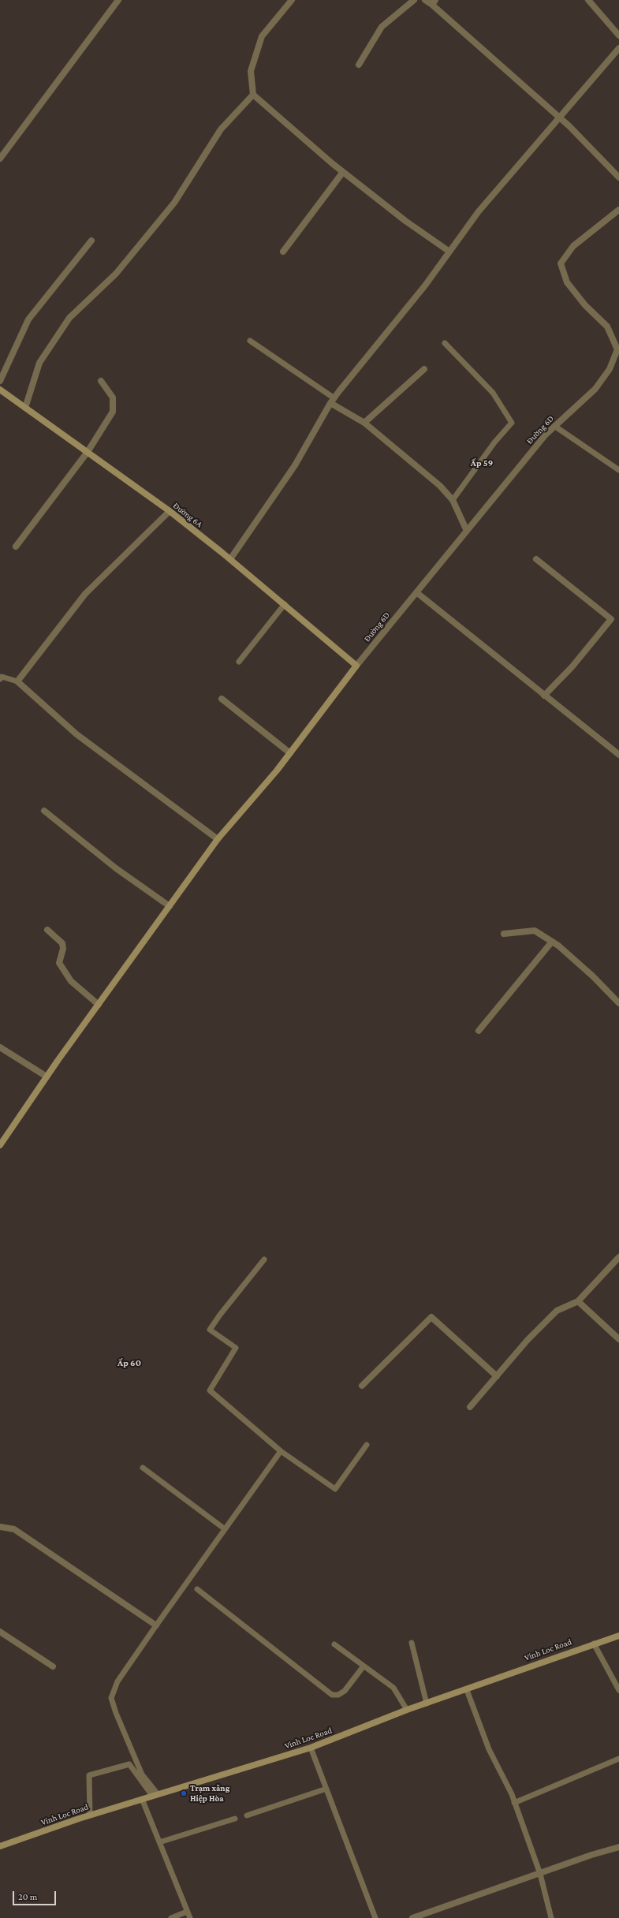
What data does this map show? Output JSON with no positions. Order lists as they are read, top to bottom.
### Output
{
  "streets": {
    "street": ["Đường 6D", "Đường 6A", "Vinh Loc Road"]
  },
  "crossings": [
    ["Đường 6D", "Đường 6A"]
  ],
  "districts": ["Ấp 59", "Ấp 60"],
  "places": ["Trạm xăng Hiệp Hòa"],
  "scale_bar": "20 m"
}
